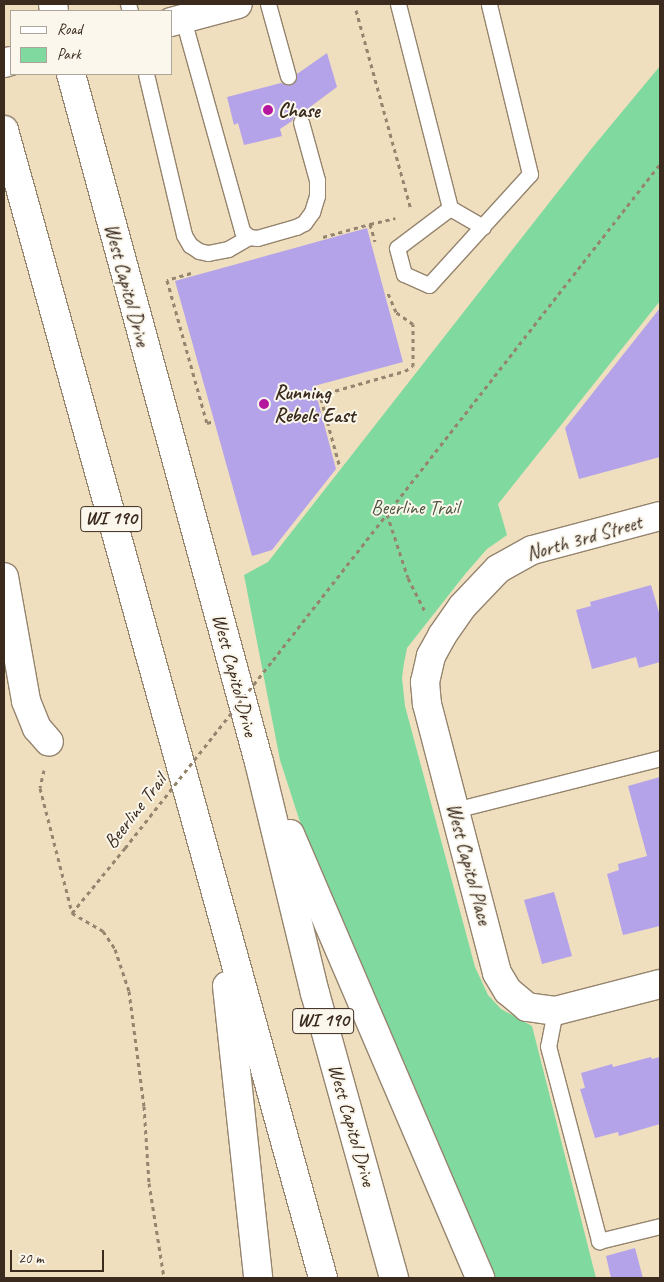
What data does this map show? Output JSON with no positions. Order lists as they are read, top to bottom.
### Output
{
  "streets": {
    "main road": [
      "West Capitol Drive",
      "WI 190",
      "North 3rd Street",
      "West Capitol Place"
    ],
    "path": ["Beerline Trail"]
  },
  "crossings": [
    ["North 3rd Street", "West Capitol Place"]
  ],
  "parks": ["Beerline Trail"],
  "places": ["Chase", "Running Rebels East"],
  "legend": ["Road", "Park"],
  "scale_bar": "20 m"
}
